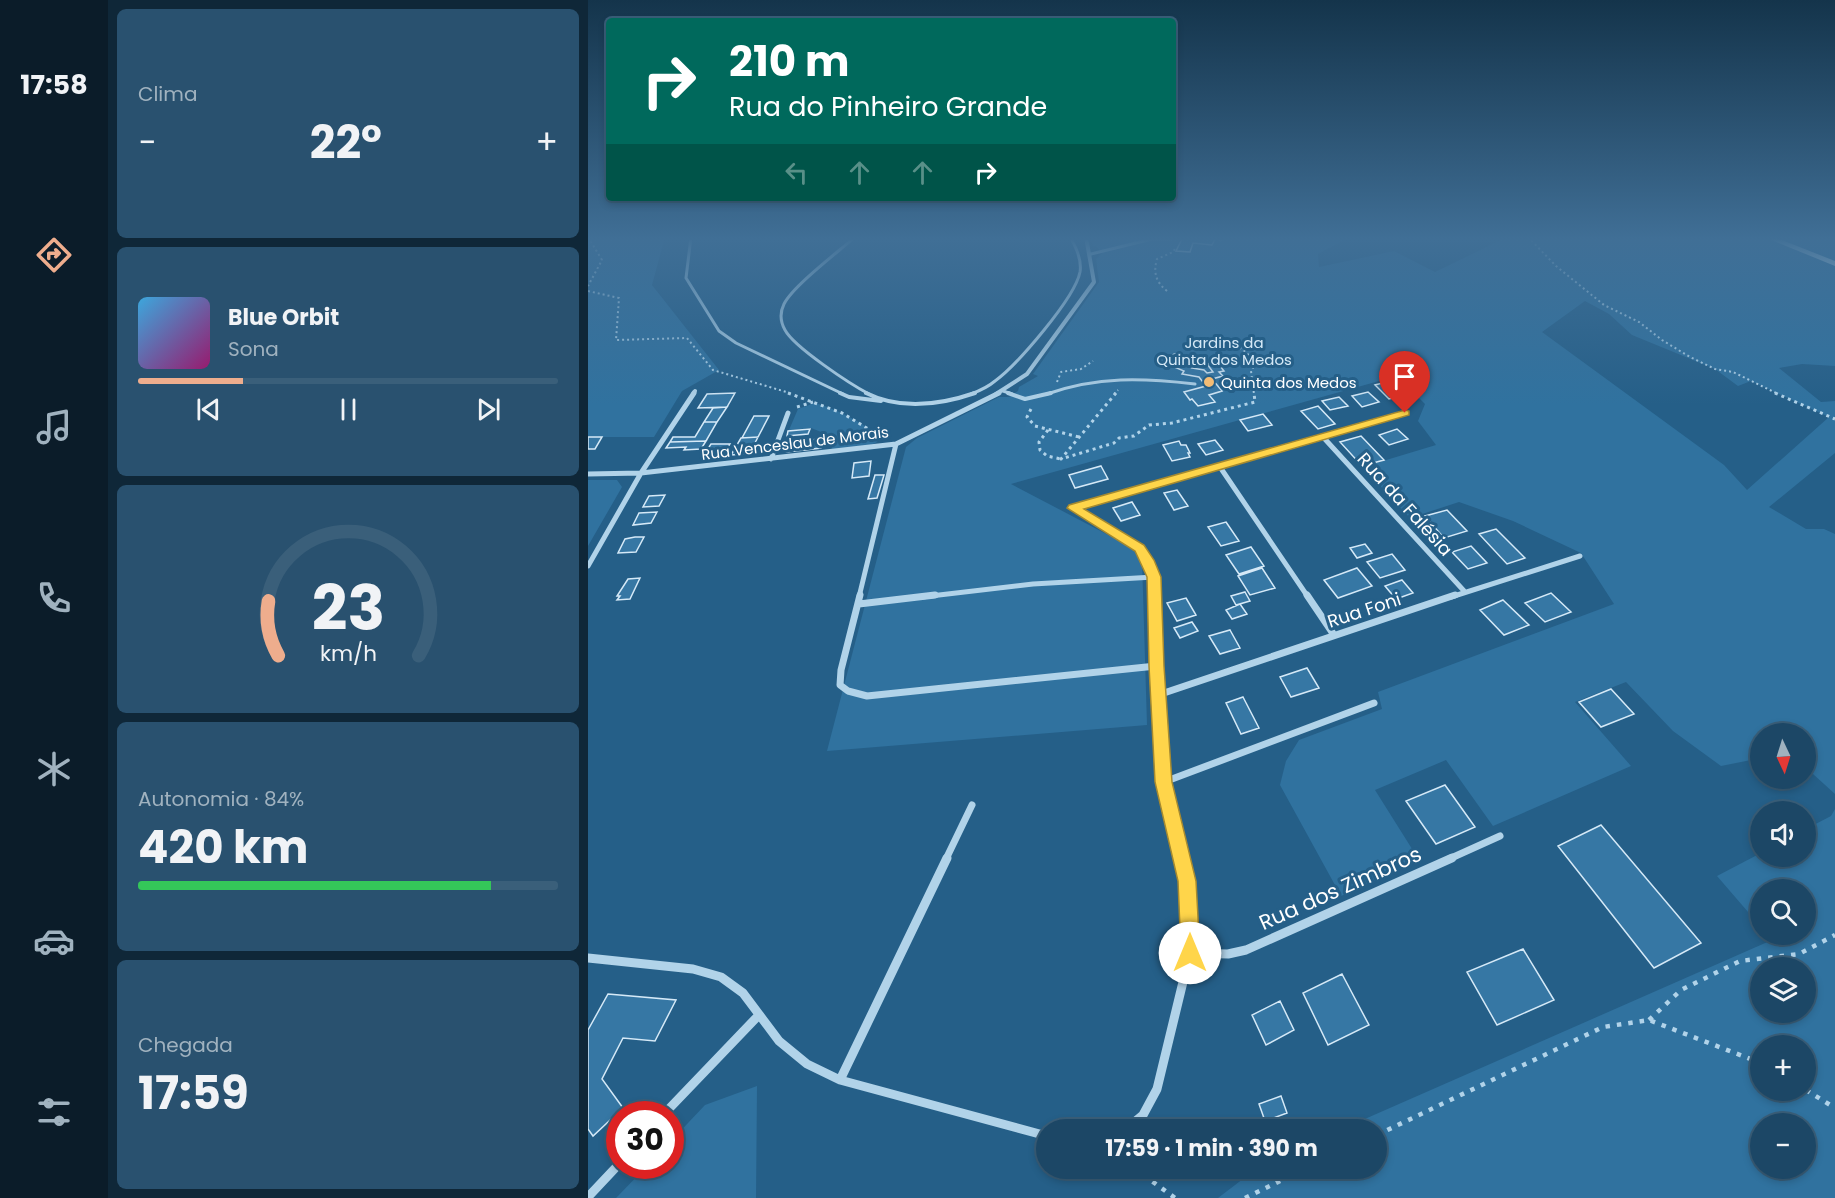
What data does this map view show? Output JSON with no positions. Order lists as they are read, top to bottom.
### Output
{
  "streets": {
    "street": [
      "Rua Venceslau de Morais",
      "Rua da Falésia",
      "Rua Foni",
      "Rua dos Zimbros"
    ]
  },
  "crossings": [
    ["Rua da Falésia", "Rua Foni"]
  ],
  "parks": ["Jardins da Quinta dos Medos"],
  "places": ["Quinta dos Medos"],
  "north": "bottom",
  "page": {
    "tabs": "17:58",
    "tile": [
      "Clima",
      ["Autonomia · 84%", "420 km"],
      ["Chegada", "17:59"]
    ],
    "turn": ["210 m", "Rua do Pinheiro Grande"],
    "heat": ["−", "22°", "+"],
    "song": ["Blue Orbit", "Sona"],
    "map_buttons": ["+", "−"],
    "limit": "30",
    "trip": "17:59 · 1 min · 390 m",
    "gauge": ["23", "km/h"]
  }
}
